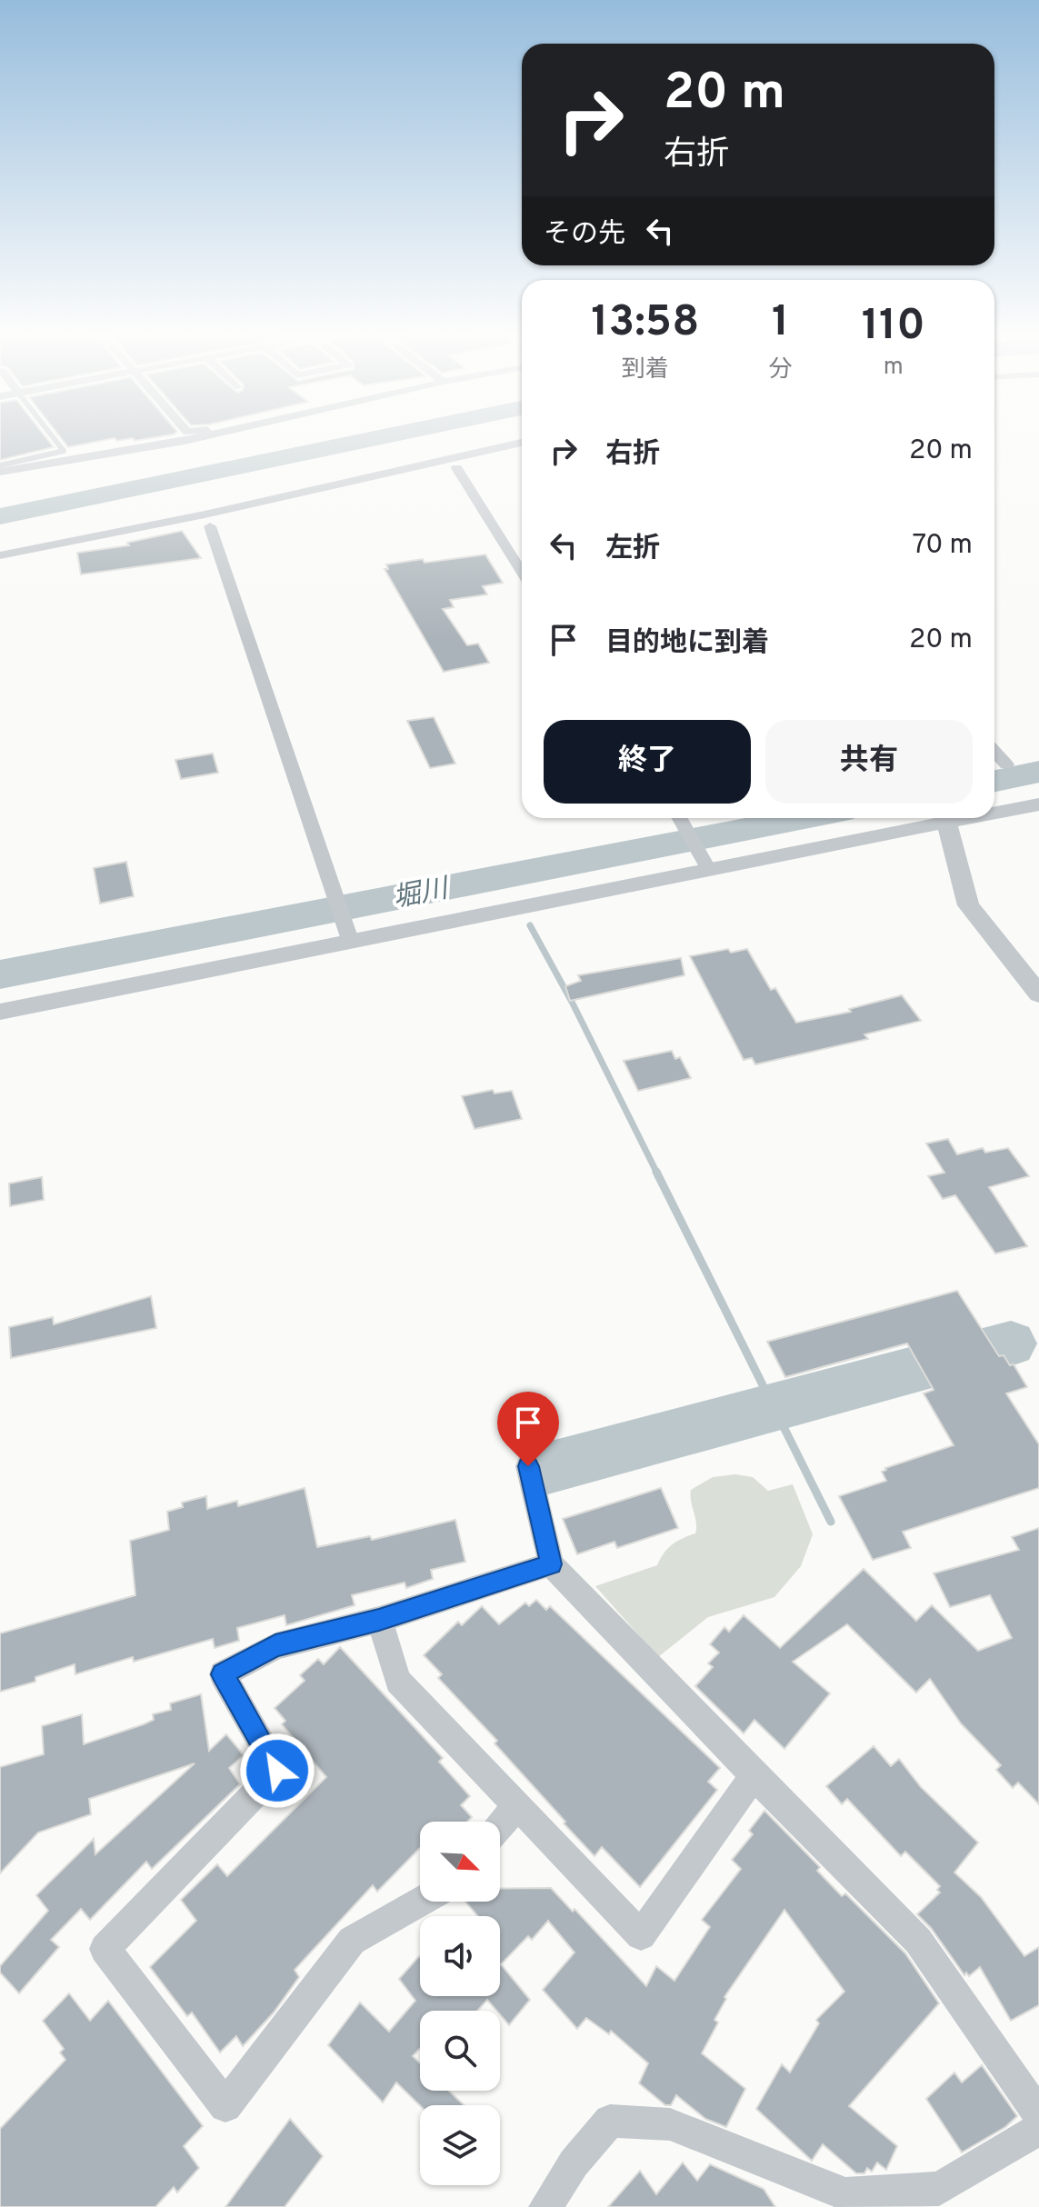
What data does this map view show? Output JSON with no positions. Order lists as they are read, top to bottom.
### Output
{
  "water": ["堀川"],
  "north": "bottom right",
  "page": {
    "turn": ["20 m", "右折"],
    "then": "その先",
    "eta": [
      "13:58",
      "到着",
      "1",
      "分",
      "110",
      "m"
    ],
    "list": [
      {
        "name": "右折",
        "value": "20 m"
      },
      {
        "name": "左折",
        "value": "70 m"
      },
      {
        "name": "目的地に到着",
        "value": "20 m"
      }
    ],
    "buttons": ["終了", "共有"]
  }
}
